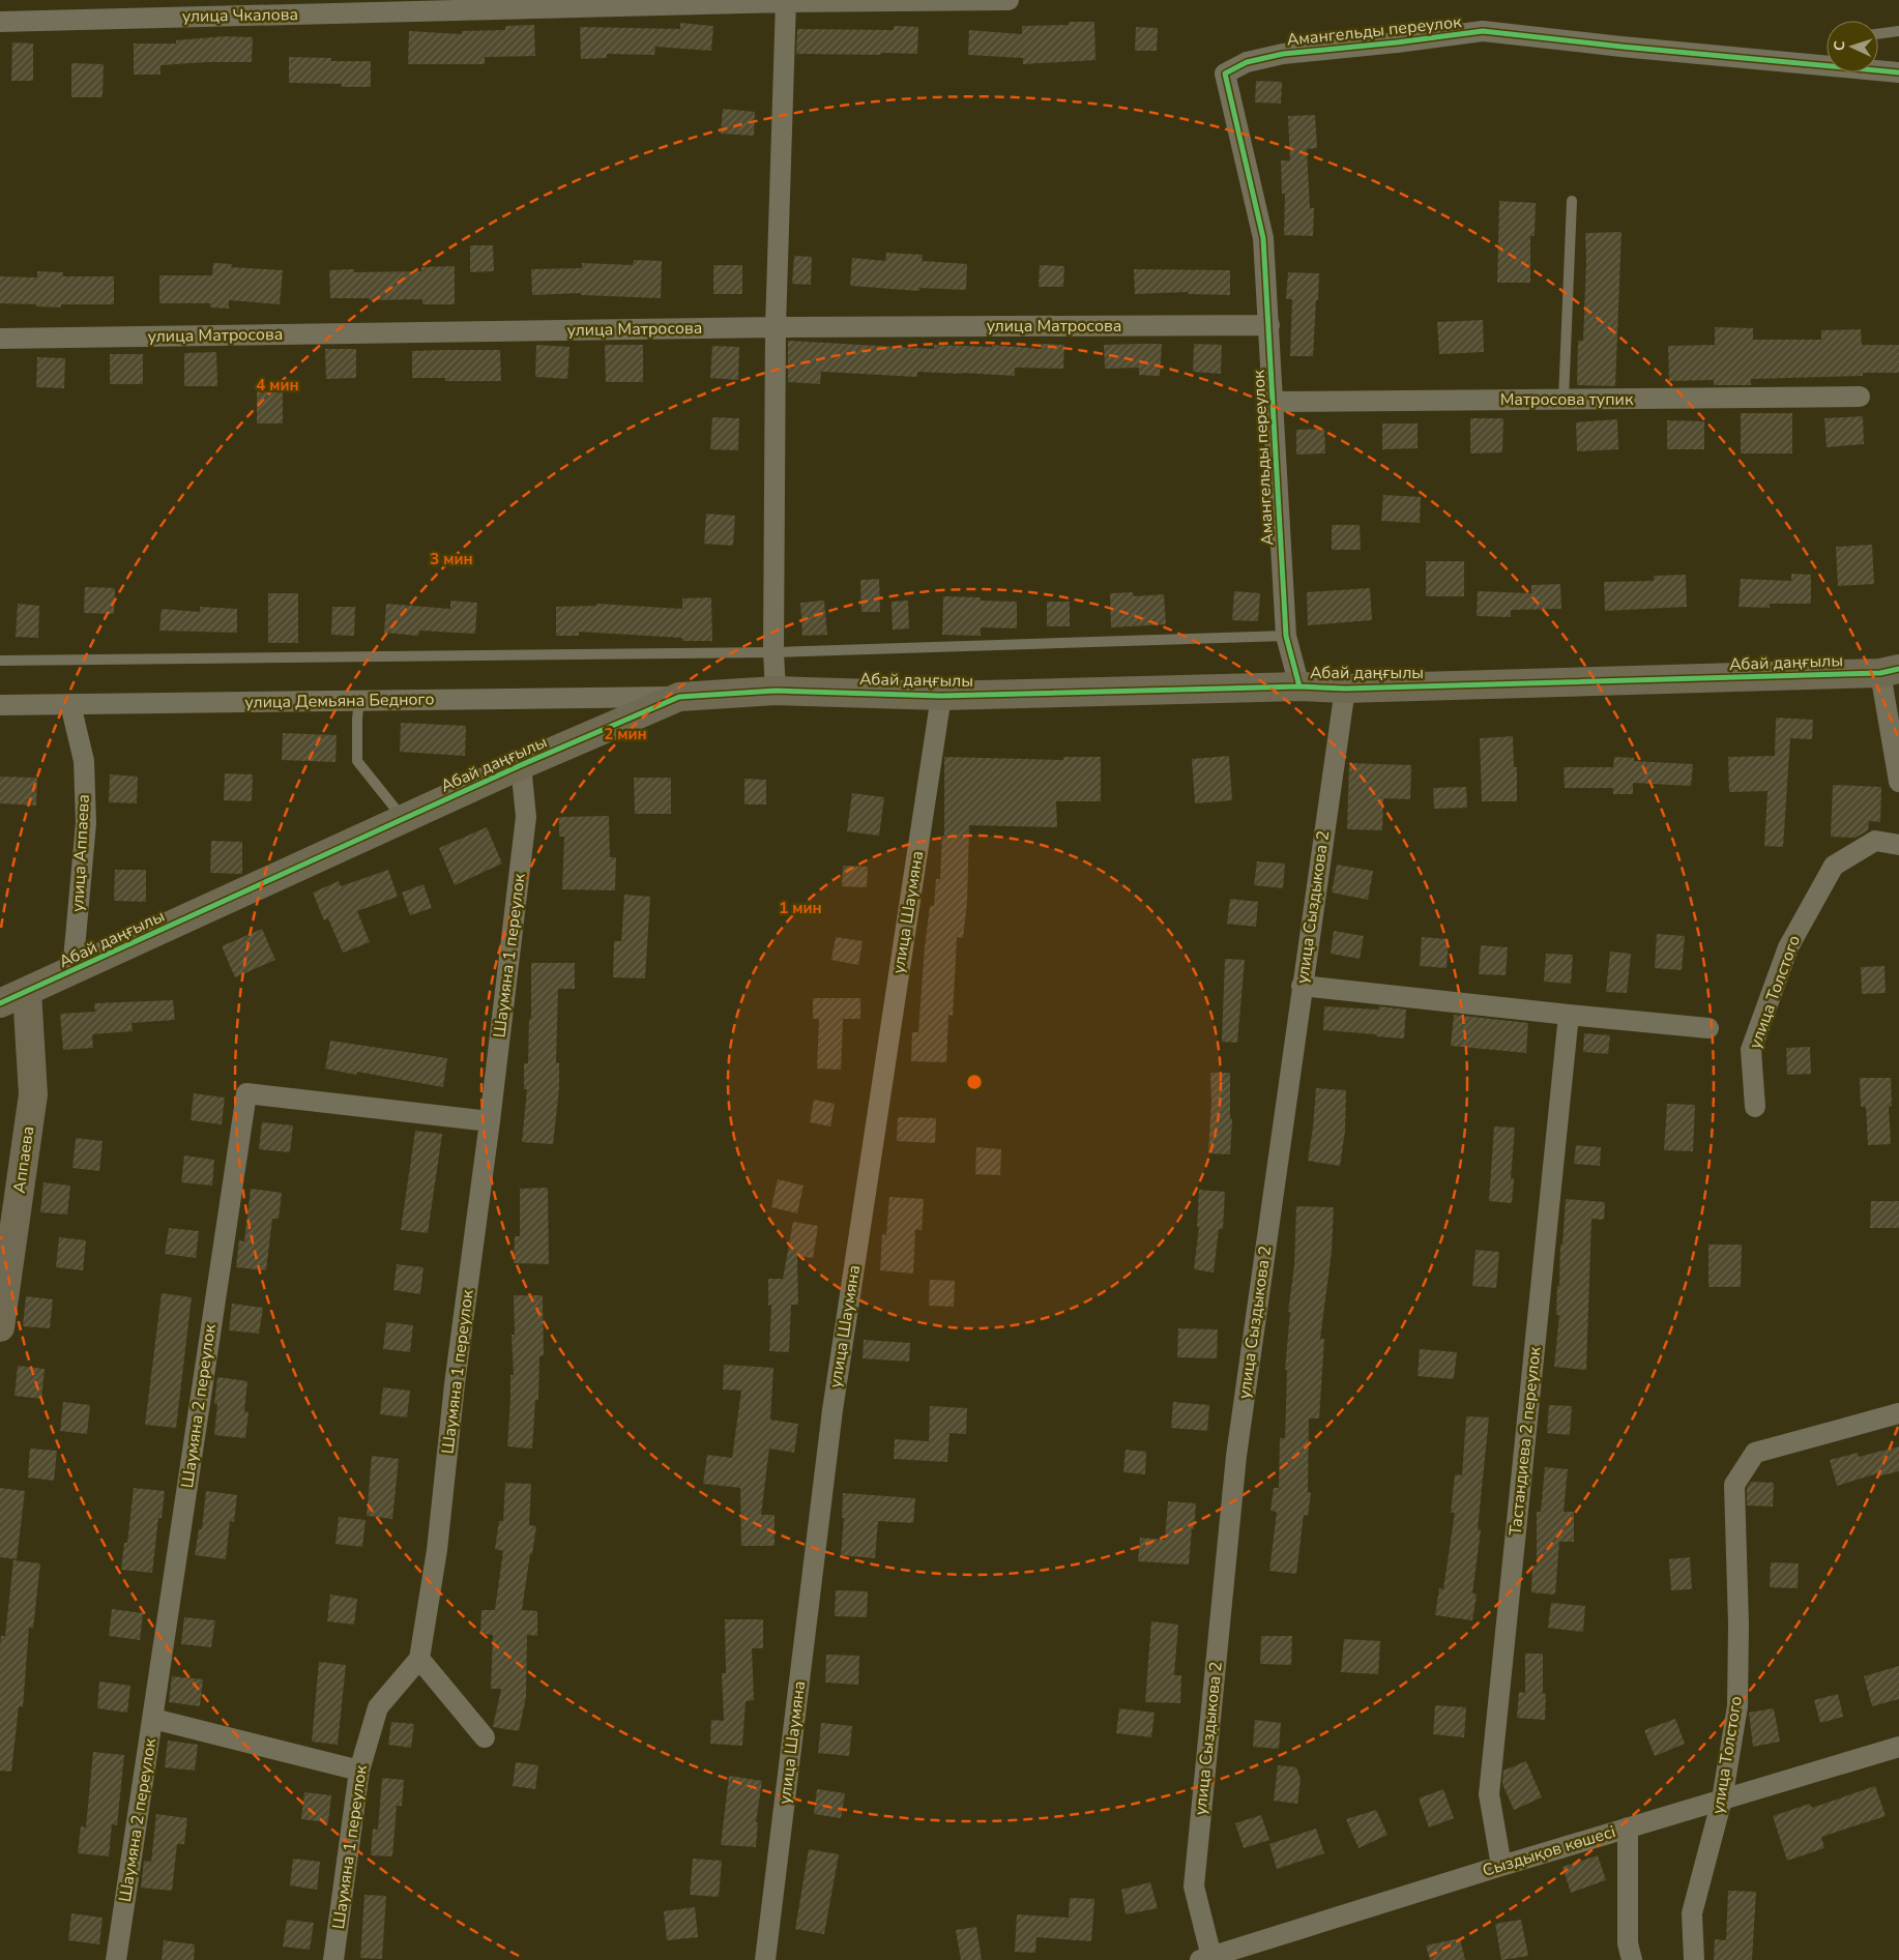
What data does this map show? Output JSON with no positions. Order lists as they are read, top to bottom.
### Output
{
  "streets": {
    "street": [
      "улица Чкалова",
      "Амангельды переулок",
      "улица Матросова",
      "Матросова тупик",
      "Абай даңғылы",
      "улица Демьяна Бедного",
      "улица Аппаева",
      "улица Сыздыкова 2",
      "улица Шаумяна",
      "Шаумяна 1 переулок",
      "улица Толстого",
      "Аппаева",
      "Шаумяна 2 переулок",
      "Тастандиева 2 переулок",
      "Сыздықов көшесі"
    ]
  },
  "crossings": [
    ["Амангельды переулок", "улица Матросова"],
    ["Амангельды переулок", "Матросова тупик"],
    ["Амангельды переулок", "Абай даңғылы"],
    ["Абай даңғылы", "улица Демьяна Бедного"],
    ["Абай даңғылы", "улица Аппаева"],
    ["Абай даңғылы", "улица Сыздыкова 2"],
    ["Абай даңғылы", "улица Шаумяна"],
    ["Абай даңғылы", "Шаумяна 1 переулок"],
    ["Абай даңғылы", "Аппаева"],
    ["улица Демьяна Бедного", "улица Аппаева"],
    ["улица Сыздыкова 2", "Сыздықов көшесі"],
    ["Шаумяна 1 переулок", "Шаумяна 2 переулок"],
    ["улица Толстого", "Сыздықов көшесі"],
    ["Тастандиева 2 переулок", "Сыздықов көшесі"]
  ],
  "north": "left",
  "rings": [
    "4 мин",
    "3 мин",
    "2 мин",
    "1 мин"
  ]
}
